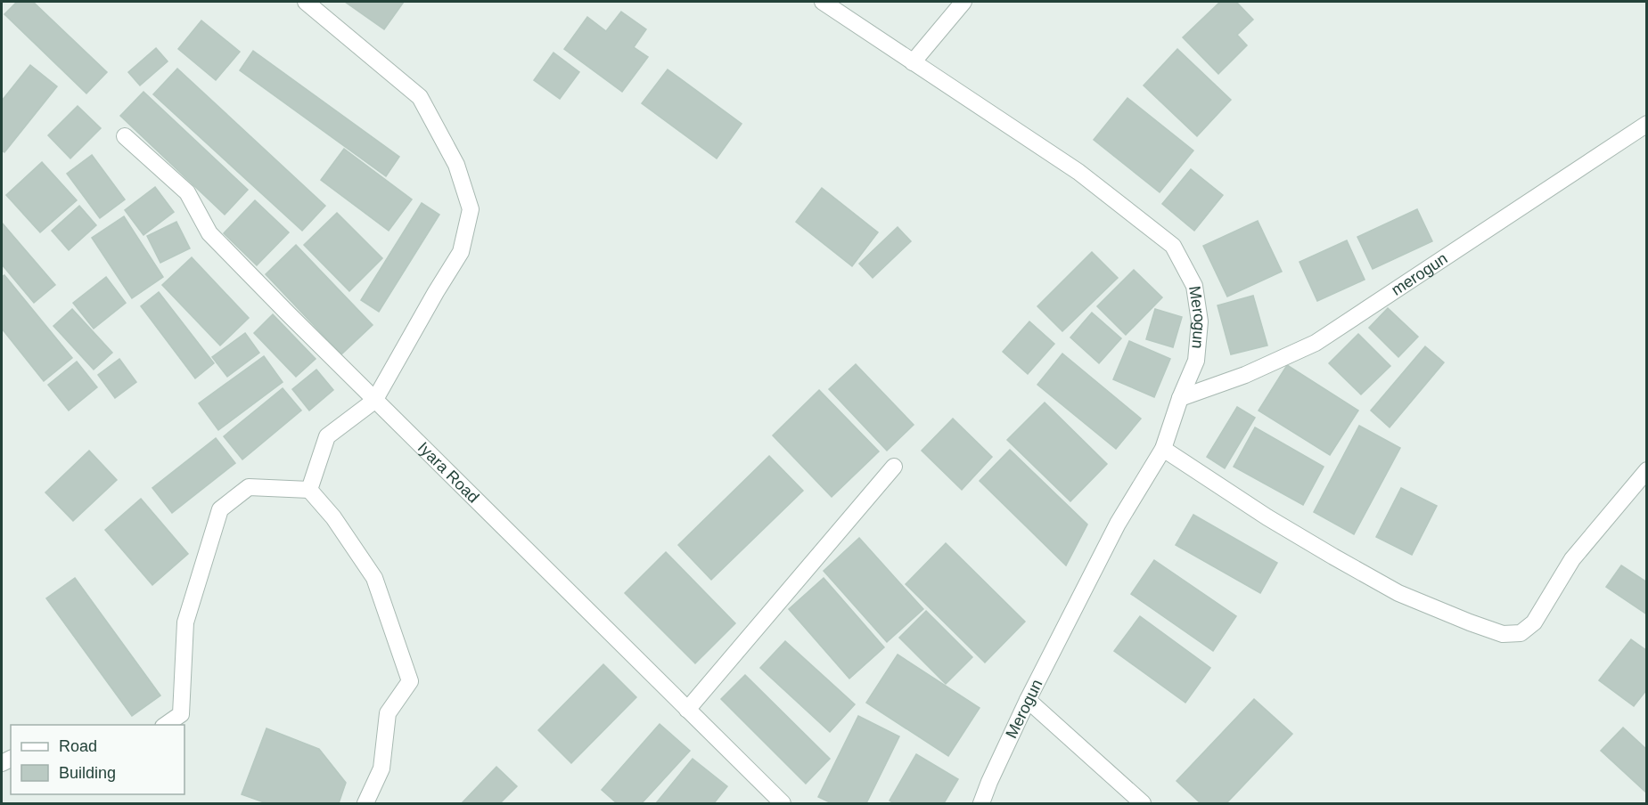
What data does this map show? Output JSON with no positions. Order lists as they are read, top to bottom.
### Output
{
  "streets": {
    "street": ["merogun", "Merogun", "Iyara Road"]
  },
  "crossings": [
    ["merogun", "Merogun"]
  ],
  "legend": ["Road", "Building"]
}
